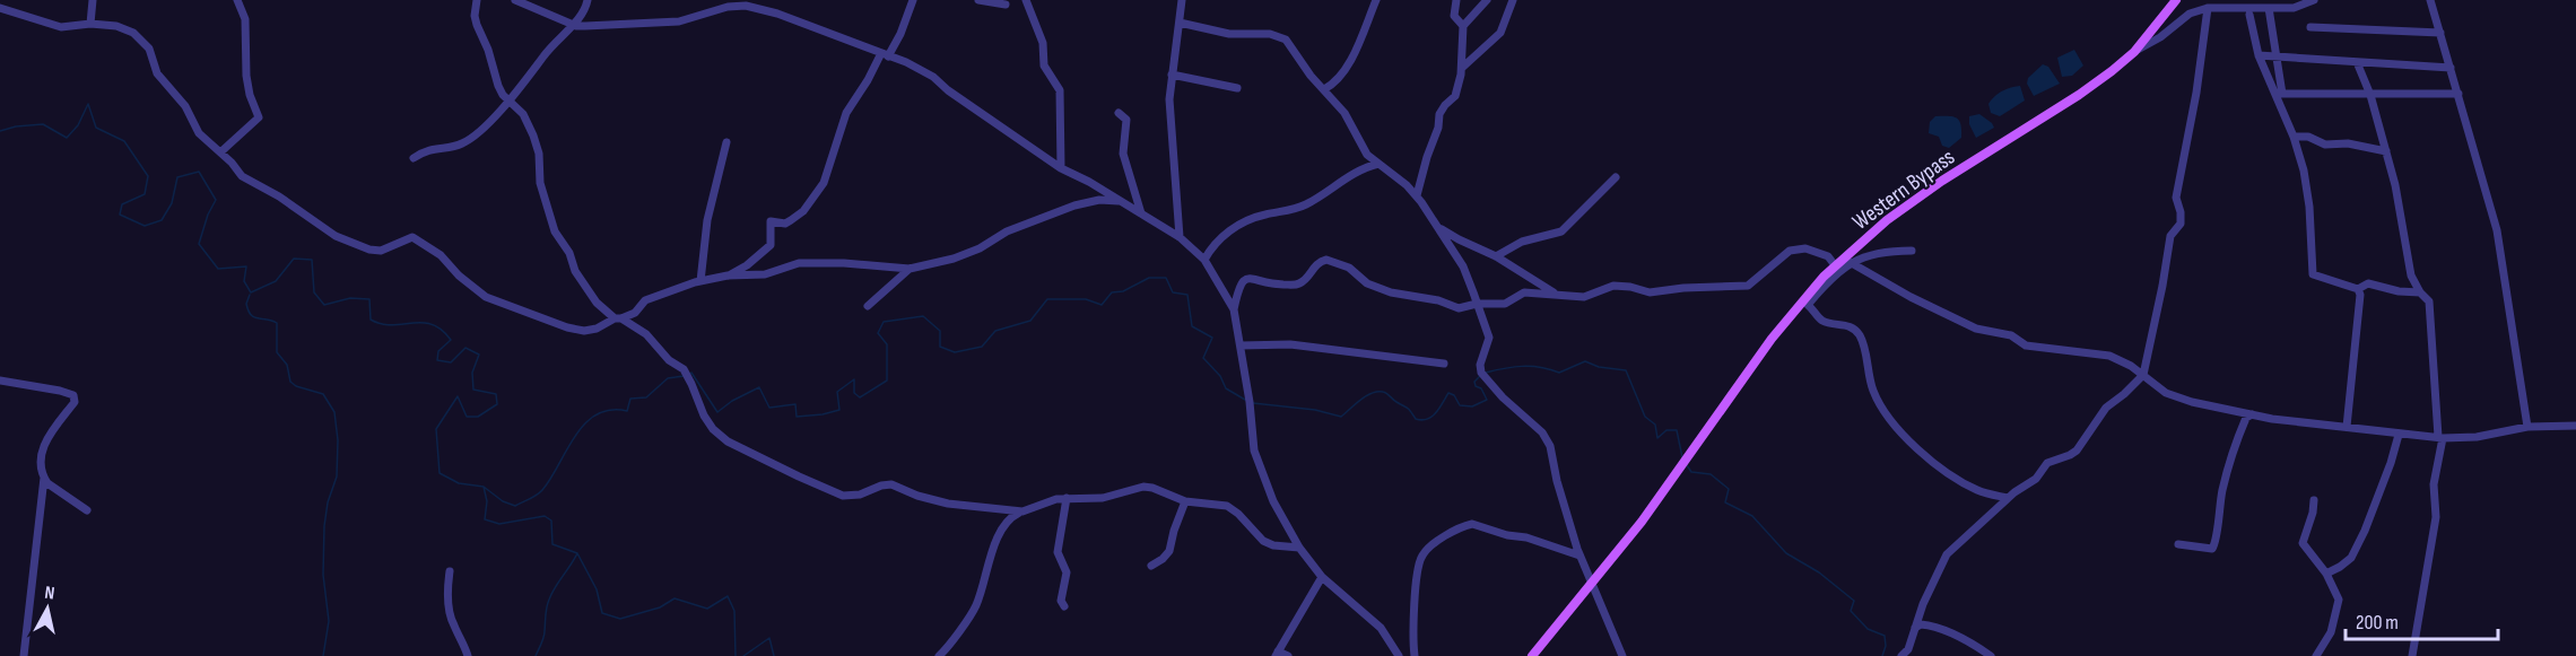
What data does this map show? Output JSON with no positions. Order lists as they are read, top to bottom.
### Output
{
  "streets": {
    "main road": ["Western Bypass"]
  },
  "scale_bar": "200 m",
  "north": "top"
}
